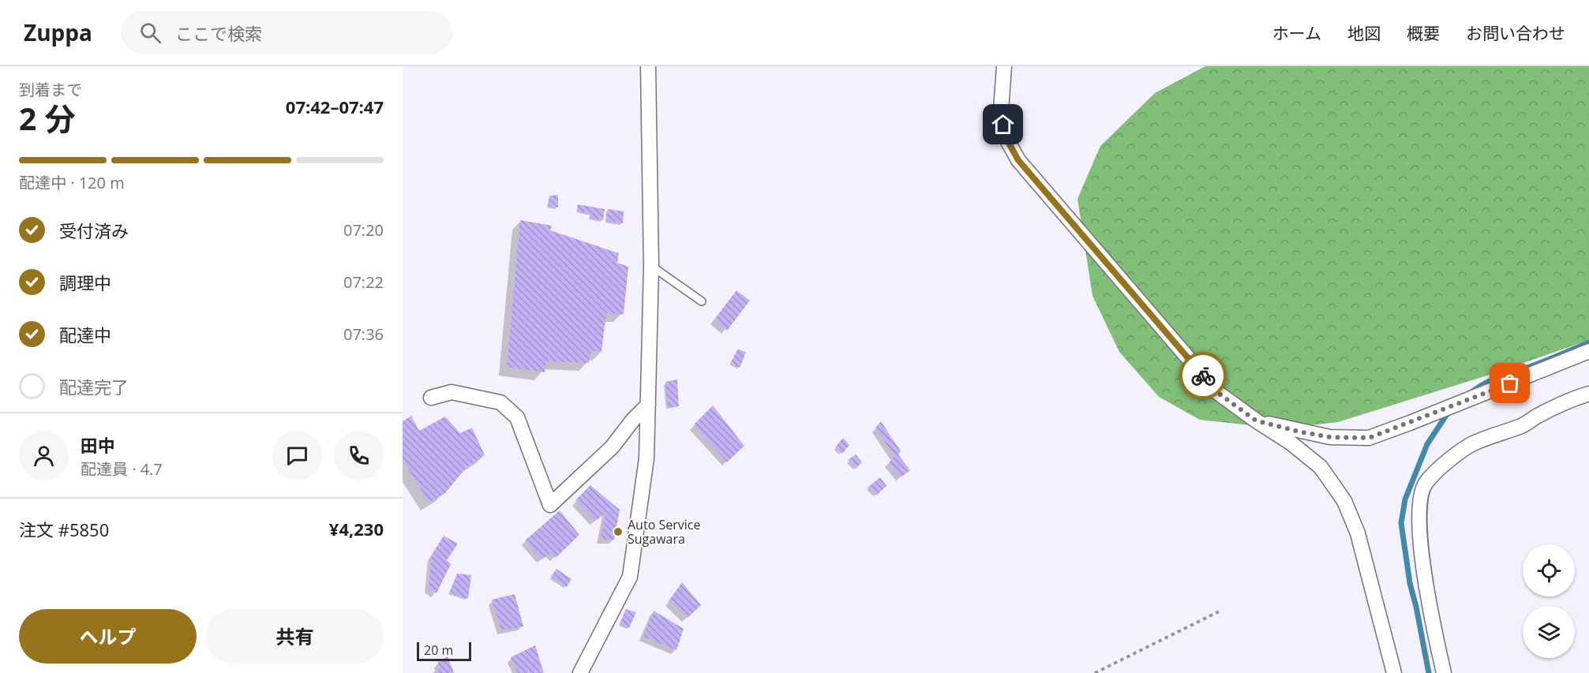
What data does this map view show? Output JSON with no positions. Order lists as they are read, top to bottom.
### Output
{
  "places": ["Auto Service Sugawara"],
  "scale_bar": "20 m",
  "page": {
    "header": "Zuppa",
    "search": "ここで検索",
    "nav": [
      "ホーム",
      "地図",
      "概要",
      "お問い合わせ"
    ],
    "heading": ["2 分", "到着まで", "07:42–07:47"],
    "panel": [
      "田中",
      "配達員 · 4.7",
      "注文 #5850",
      "¥4,230"
    ],
    "bar": "配達中 · 120 m",
    "list": [
      ["受付済み", "07:20"],
      ["調理中", "07:22"],
      ["配達中", "07:36"],
      "配達完了"
    ],
    "buttons": ["ヘルプ", "共有"],
    "scale": "20 m"
  }
}
